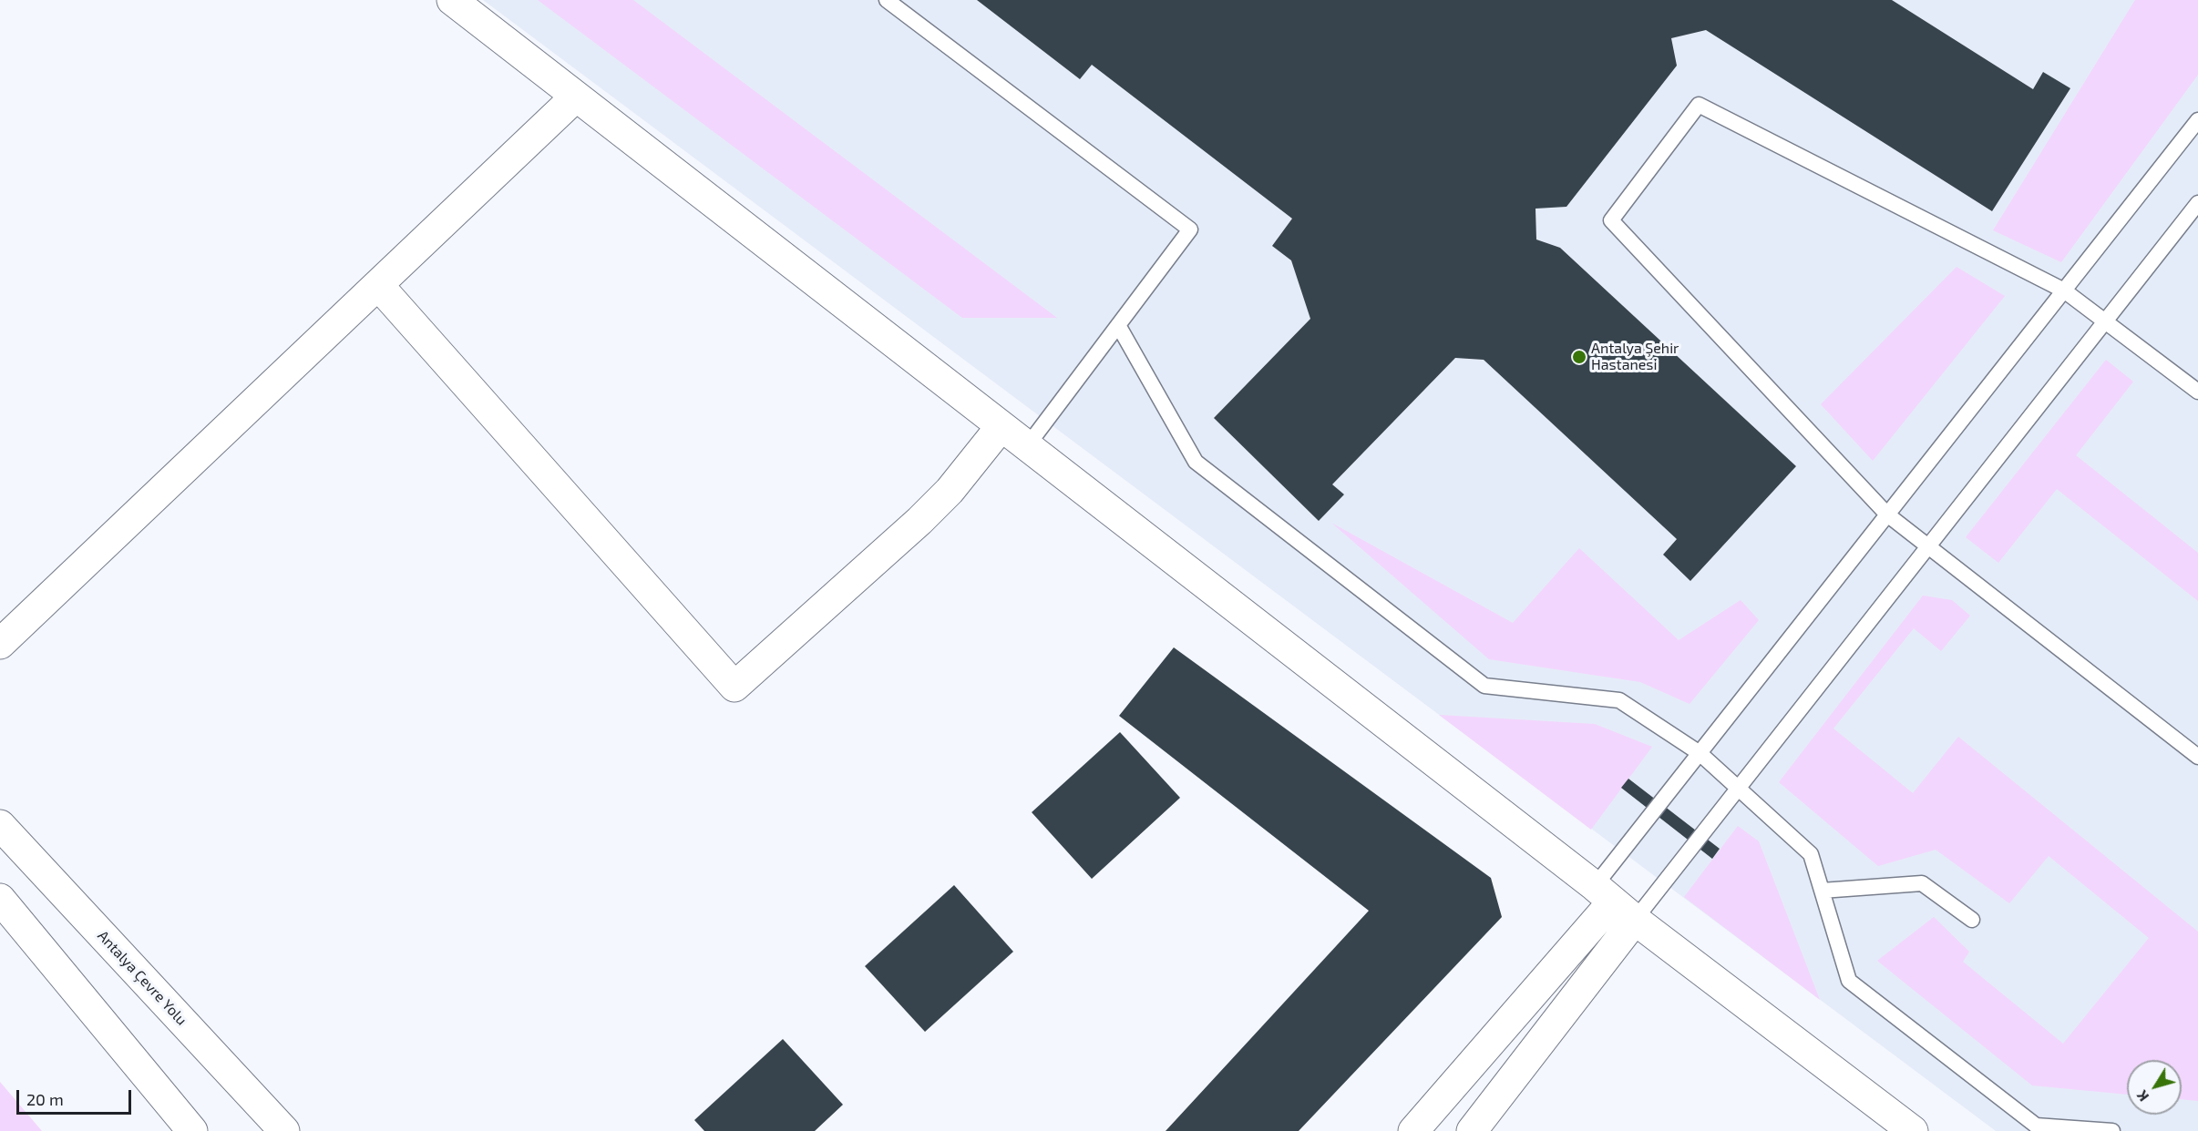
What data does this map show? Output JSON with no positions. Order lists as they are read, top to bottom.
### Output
{
  "streets": {
    "street": ["Antalya Çevre Yolu"]
  },
  "places": ["Antalya Şehir Hastanesi"],
  "scale_bar": "20 m",
  "north": "bottom left"
}
